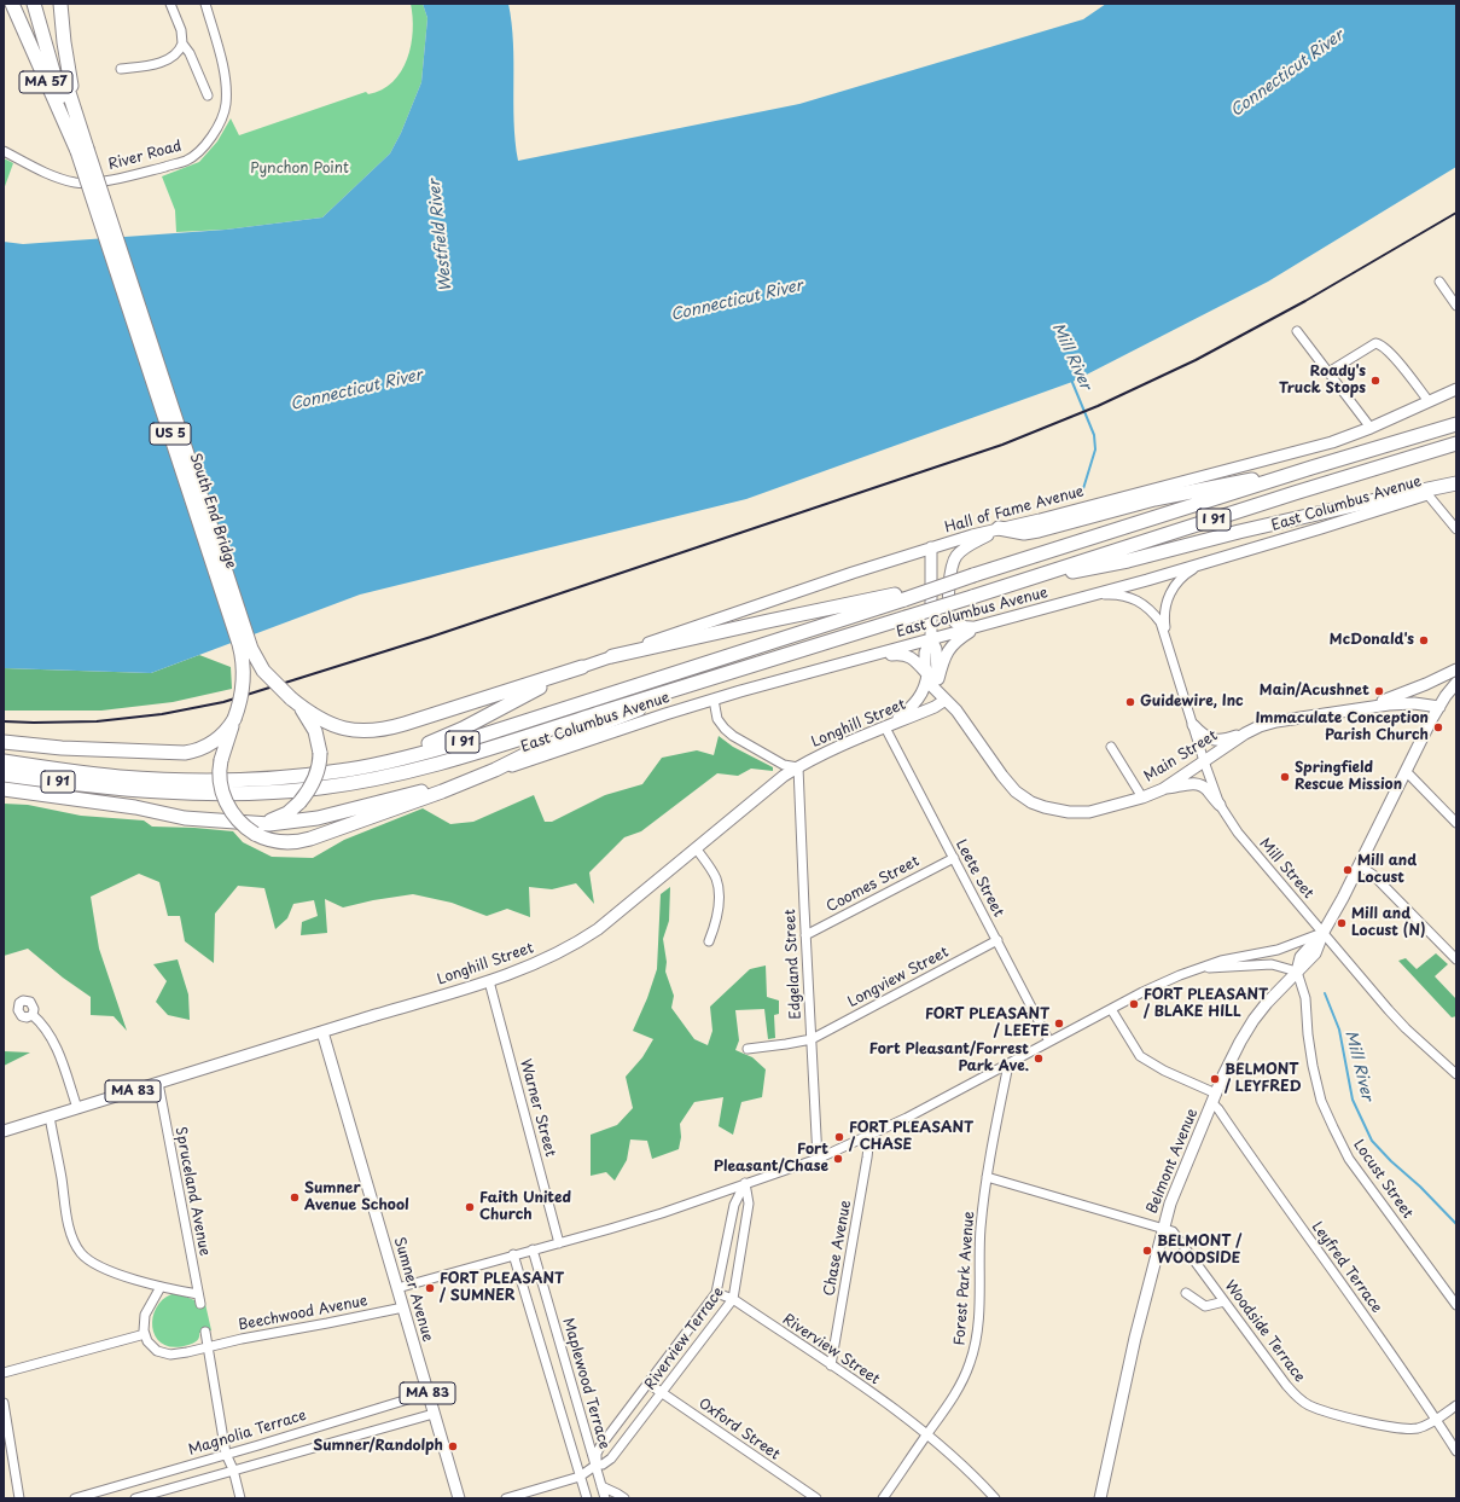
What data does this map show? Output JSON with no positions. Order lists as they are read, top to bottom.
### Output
{
  "streets": {
    "highway": [
      "MA 57",
      "US 5",
      "South End Bridge",
      "I 91"
    ],
    "main road": [
      "East Columbus Avenue",
      "Hall of Fame Avenue",
      "Longhill Street",
      "Main Street",
      "MA 83",
      "Belmont Avenue",
      "Sumner Avenue"
    ],
    "street": [
      "River Road",
      "Mill Street",
      "Leete Street",
      "Coomes Street",
      "Edgeland Street",
      "Longview Street",
      "Warner Street",
      "Locust Street",
      "Spruceland Avenue",
      "Chase Avenue",
      "Leyfred Terrace",
      "Forest Park Avenue",
      "Beechwood Avenue",
      "Woodside Terrace",
      "Riverview Terrace",
      "Riverview Street",
      "Maplewood Terrace",
      "Oxford Street",
      "Magnolia Terrace"
    ]
  },
  "crossings": [
    ["MA 57", "US 5"],
    ["MA 57", "South End Bridge"],
    ["US 5", "South End Bridge"],
    ["East Columbus Avenue", "Main Street"],
    ["East Columbus Avenue", "Mill Street"],
    ["Hall of Fame Avenue", "Main Street"],
    ["Longhill Street", "Main Street"],
    ["Longhill Street", "Leete Street"],
    ["Longhill Street", "Edgeland Street"],
    ["Longhill Street", "Warner Street"],
    ["Longhill Street", "Spruceland Avenue"],
    ["Longhill Street", "Sumner Avenue"],
    ["Main Street", "Mill Street"],
    ["Leete Street", "Coomes Street"],
    ["Leete Street", "Longview Street"],
    ["Coomes Street", "Edgeland Street"],
    ["Edgeland Street", "Longview Street"],
    ["Belmont Avenue", "Locust Street"],
    ["Belmont Avenue", "Leyfred Terrace"],
    ["Belmont Avenue", "Woodside Terrace"],
    ["Chase Avenue", "Riverview Street"],
    ["Leyfred Terrace", "Woodside Terrace"],
    ["Forest Park Avenue", "Woodside Terrace"],
    ["Forest Park Avenue", "Riverview Street"],
    ["Sumner Avenue", "Beechwood Avenue"],
    ["Sumner Avenue", "Magnolia Terrace"],
    ["Riverview Terrace", "Riverview Street"],
    ["Riverview Terrace", "Maplewood Terrace"],
    ["Riverview Terrace", "Oxford Street"]
  ],
  "water": ["Connecticut River", "Westfield River", "Mill River"],
  "parks": ["Pynchon Point"],
  "places": [
    "Roady's Truck Stops",
    "McDonald's",
    "Main/Acushnet",
    "Guidewire, Inc",
    "Immaculate Conception Parish Church",
    "Springfield Rescue Mission",
    "Mill and Locust",
    "Mill and Locust (N)",
    "FORT PLEASANT / BLAKE HILL",
    "FORT PLEASANT / LEETE",
    "Fort Pleasant/Forrest Park Ave.",
    "BELMONT / LEYFRED",
    "FORT PLEASANT / CHASE",
    "Fort Pleasant/Chase",
    "Sumner Avenue School",
    "Faith United Church",
    "BELMONT / WOODSIDE",
    "FORT PLEASANT / SUMNER",
    "Sumner/Randolph"
  ]
}
